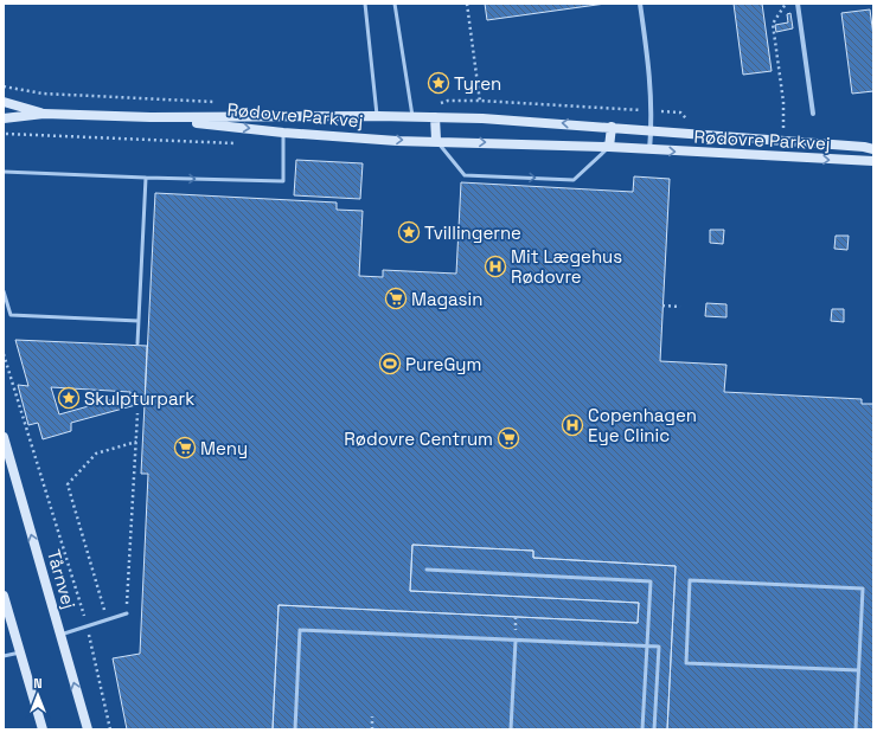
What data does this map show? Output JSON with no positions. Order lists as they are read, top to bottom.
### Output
{
  "streets": {
    "street": ["Rødovre Parkvej", "Tårnvej"]
  },
  "places": {
    "place": ["Tyren", "Tvillingerne", "Skulpturpark"],
    "hospital": ["Mit Lægehus Rødovre", "Copenhagen Eye Clinic"],
    "supermarket": ["Magasin", "Rødovre Centrum", "Meny"],
    "sports": ["PureGym"]
  },
  "north": "top"
}
